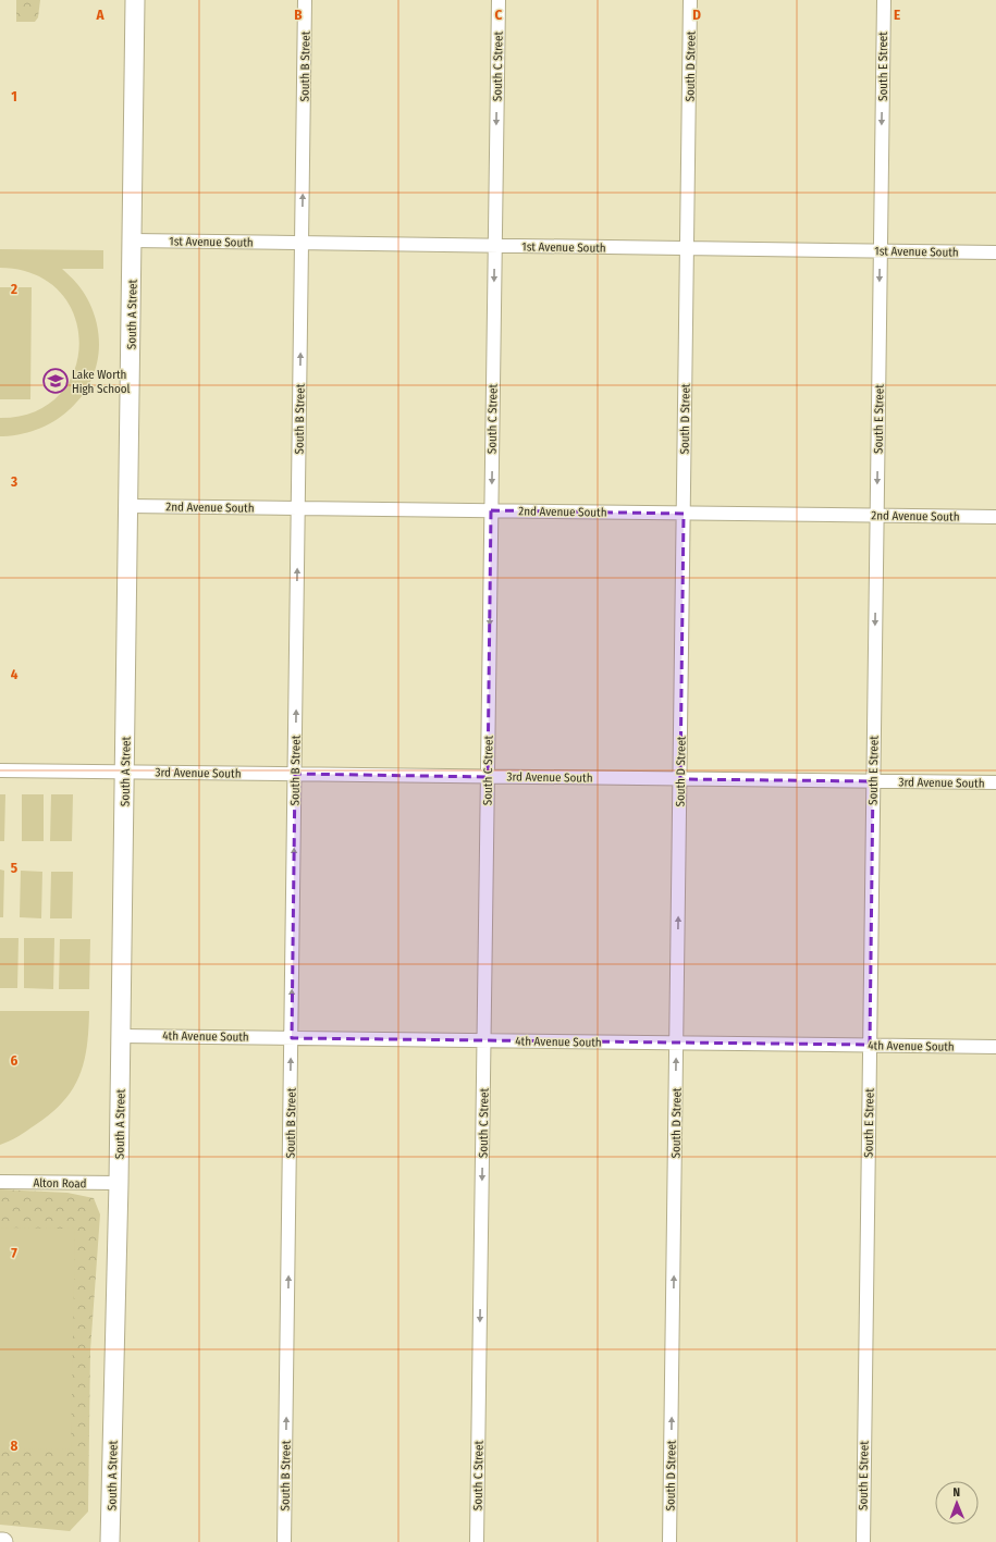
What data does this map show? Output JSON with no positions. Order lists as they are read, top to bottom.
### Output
{
  "streets": {
    "street": [
      "South B Street",
      "South C Street",
      "South D Street",
      "South E Street",
      "1st Avenue South",
      "South A Street",
      "2nd Avenue South",
      "3rd Avenue South",
      "4th Avenue South",
      "Alton Road"
    ]
  },
  "crossings": [
    ["South B Street", "1st Avenue South"],
    ["South B Street", "2nd Avenue South"],
    ["South B Street", "3rd Avenue South"],
    ["South B Street", "4th Avenue South"],
    ["South C Street", "1st Avenue South"],
    ["South C Street", "2nd Avenue South"],
    ["South C Street", "3rd Avenue South"],
    ["South C Street", "4th Avenue South"],
    ["South D Street", "1st Avenue South"],
    ["South D Street", "2nd Avenue South"],
    ["South D Street", "3rd Avenue South"],
    ["South D Street", "4th Avenue South"],
    ["South E Street", "1st Avenue South"],
    ["South E Street", "2nd Avenue South"],
    ["South E Street", "3rd Avenue South"],
    ["South E Street", "4th Avenue South"],
    ["1st Avenue South", "South A Street"],
    ["South A Street", "2nd Avenue South"],
    ["South A Street", "3rd Avenue South"],
    ["South A Street", "4th Avenue South"],
    ["South A Street", "Alton Road"]
  ],
  "one_way": [
    "South B Street",
    "South C Street",
    "South D Street",
    "South E Street"
  ],
  "places": {
    "school or university": ["Lake Worth High School"]
  },
  "north": "top",
  "grid": {
    "columns": [
      "A",
      "B",
      "C",
      "D",
      "E"
    ],
    "rows": [
      "1",
      "2",
      "3",
      "4",
      "5",
      "6",
      "7",
      "8"
    ]
  }
}
